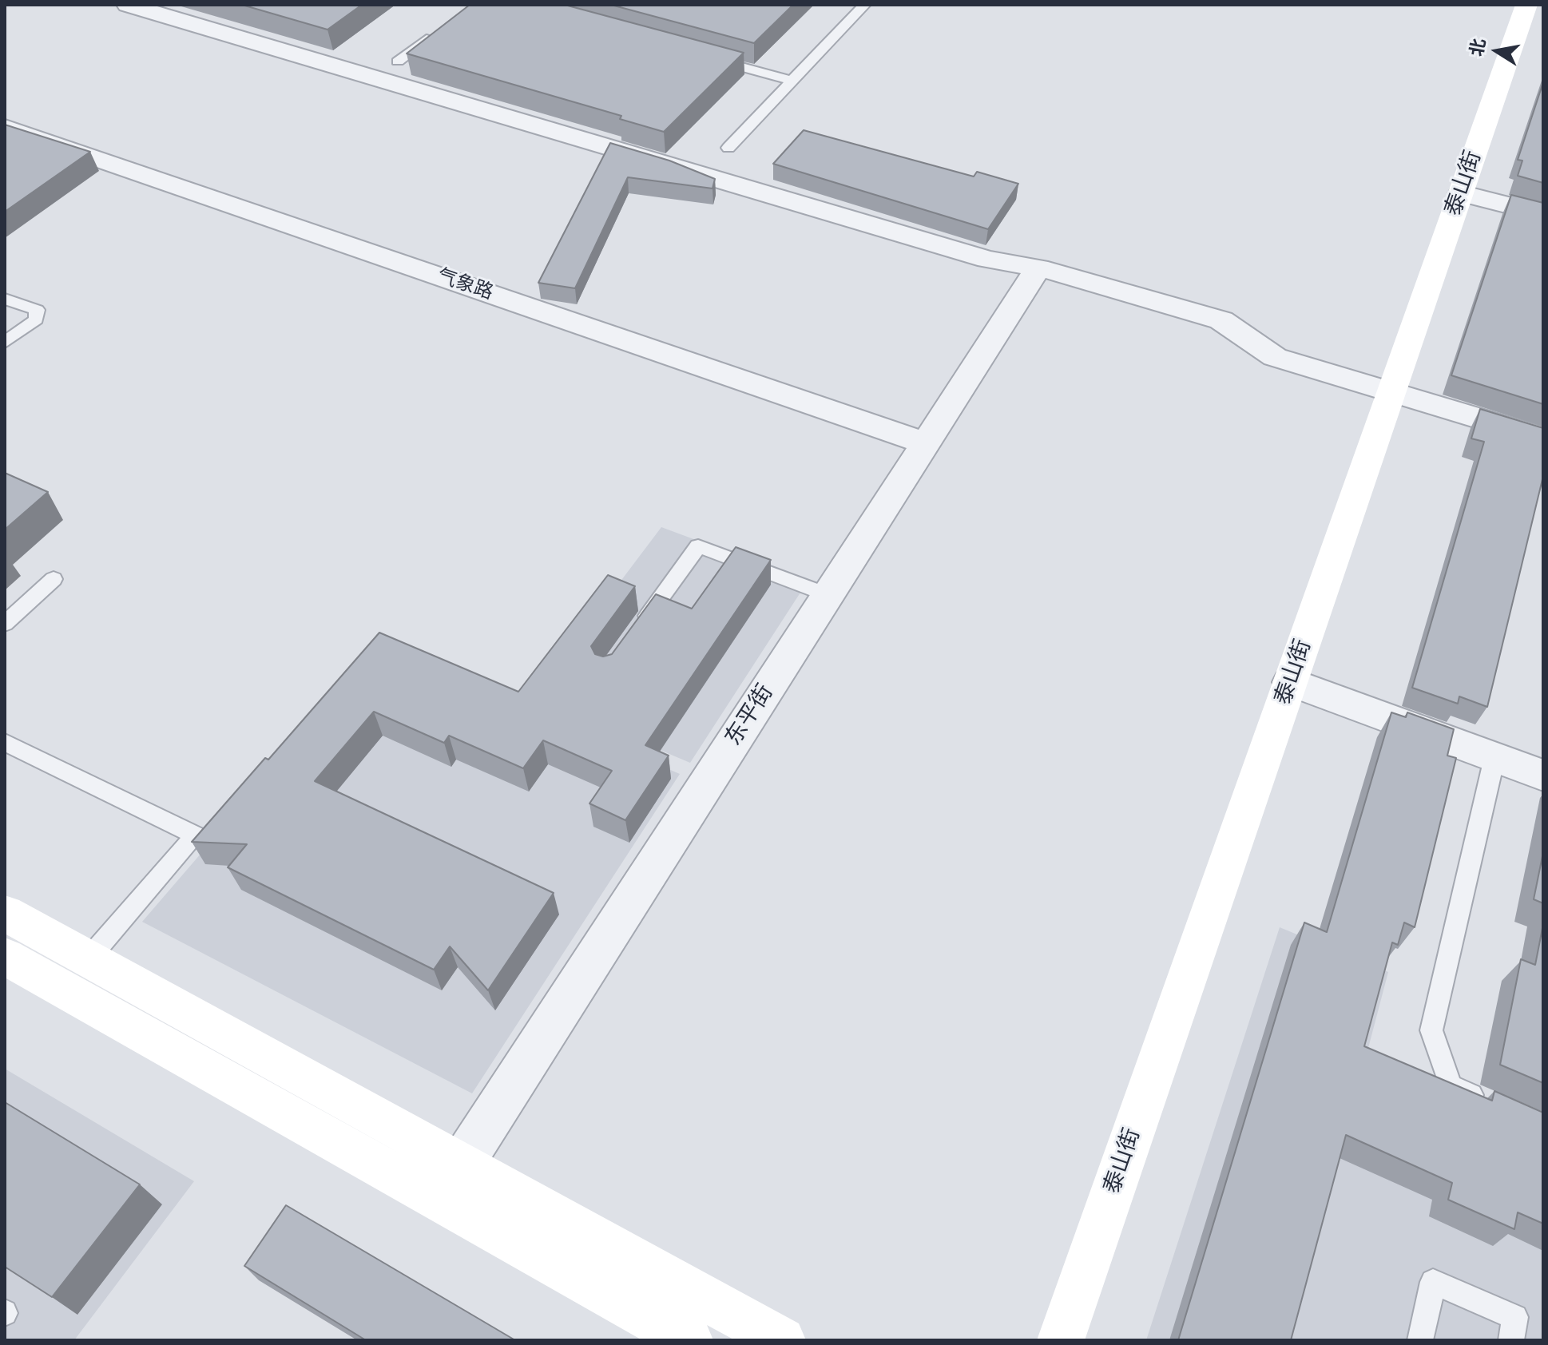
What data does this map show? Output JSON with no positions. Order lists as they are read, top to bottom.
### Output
{
  "streets": {
    "street": ["泰山街", "气象路", "东平街"]
  },
  "crossings": [
    ["气象路", "东平街"]
  ],
  "north": "left"
}
